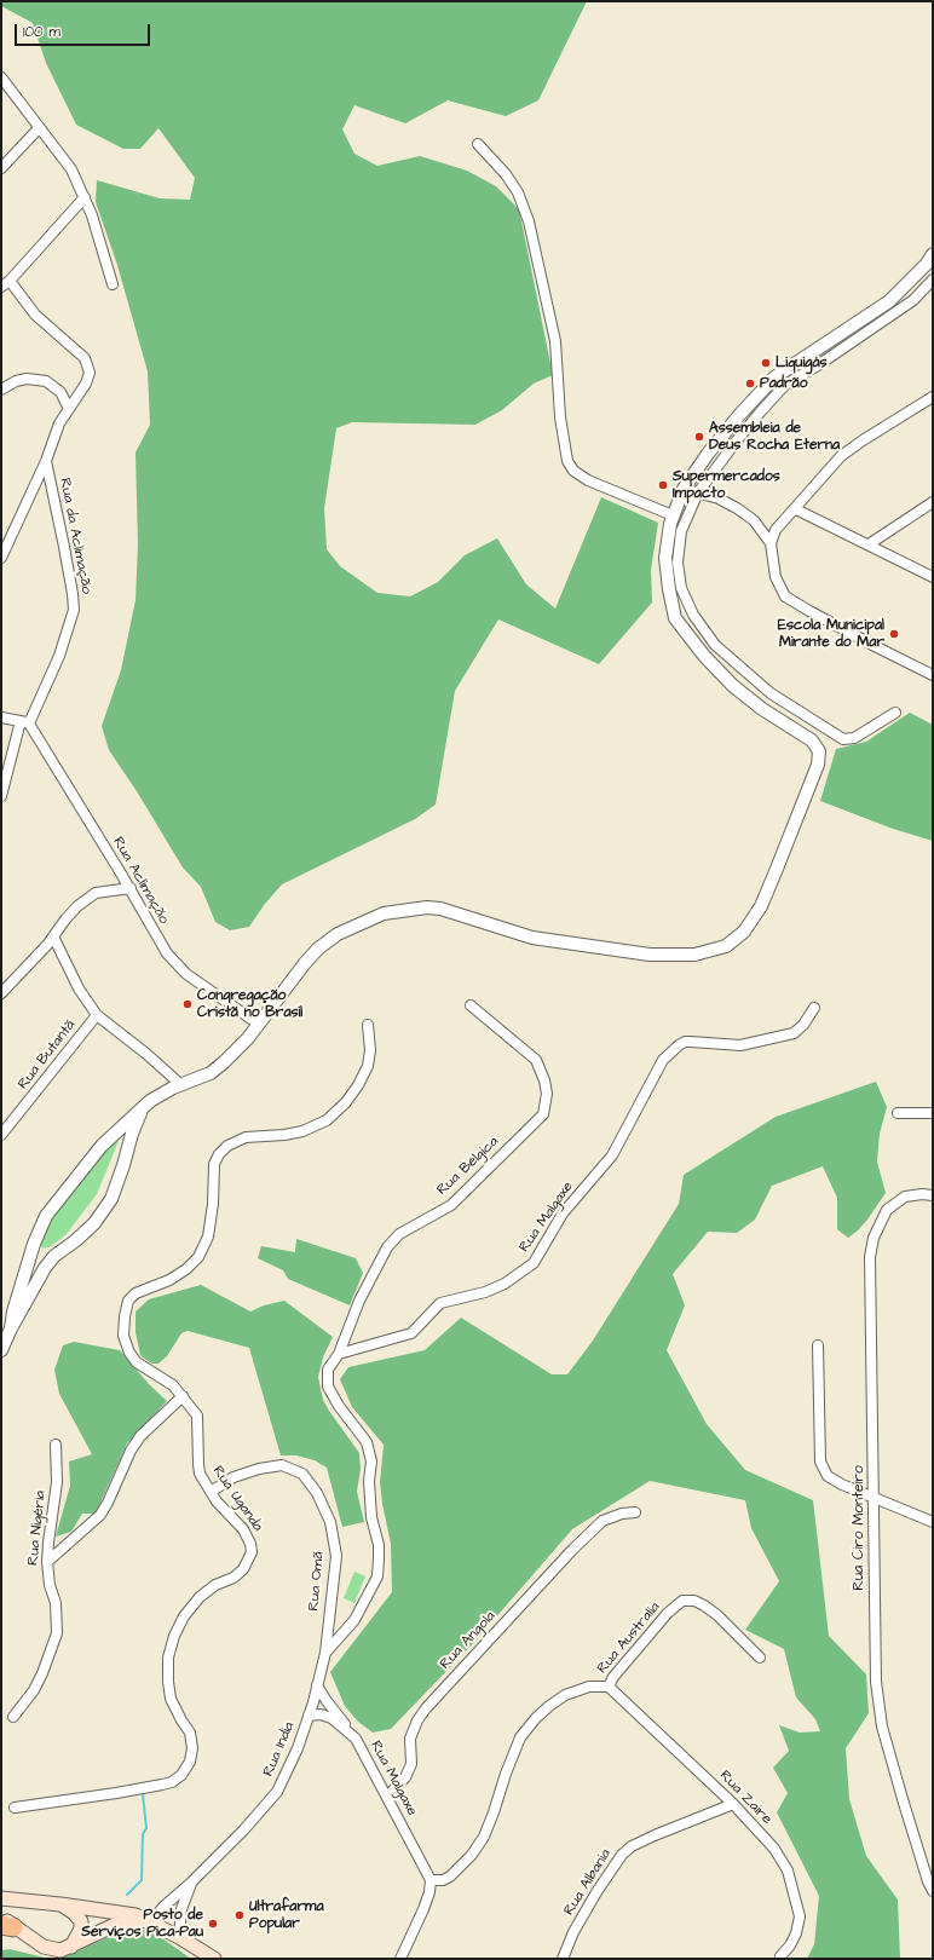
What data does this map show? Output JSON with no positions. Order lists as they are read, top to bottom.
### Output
{
  "streets": {
    "street": [
      "Rua da Aclimação",
      "Rua Aclimação",
      "Rua Butantã",
      "Rua Bélgica",
      "Rua Malgaxe",
      "Rua Uganda",
      "Rua Nigéria",
      "Rua Ciro Monteiro",
      "Rua Omã",
      "Rua Australia",
      "Rua Angola",
      "Rua India",
      "Rua Zaire",
      "Rua Albania"
    ]
  },
  "crossings": [
    ["Rua da Aclimação", "Rua Aclimação"],
    ["Rua Bélgica", "Rua Malgaxe"],
    ["Rua Malgaxe", "Rua Australia"],
    ["Rua Malgaxe", "Rua Angola"],
    ["Rua Malgaxe", "Rua India"],
    ["Rua Uganda", "Rua Omã"],
    ["Rua Omã", "Rua India"],
    ["Rua Australia", "Rua Zaire"],
    ["Rua Zaire", "Rua Albania"]
  ],
  "places": [
    "Liquigás",
    "Padrão",
    "Assembleia de Deus Rocha Eterna",
    "Supermercados Impacto",
    "Escola Municipal Mirante do Mar",
    "Congregação Cristã no Brasil",
    "Ultrafarma Popular",
    "Posto de Serviços Pica-Pau"
  ],
  "scale_bar": "100 m"
}
